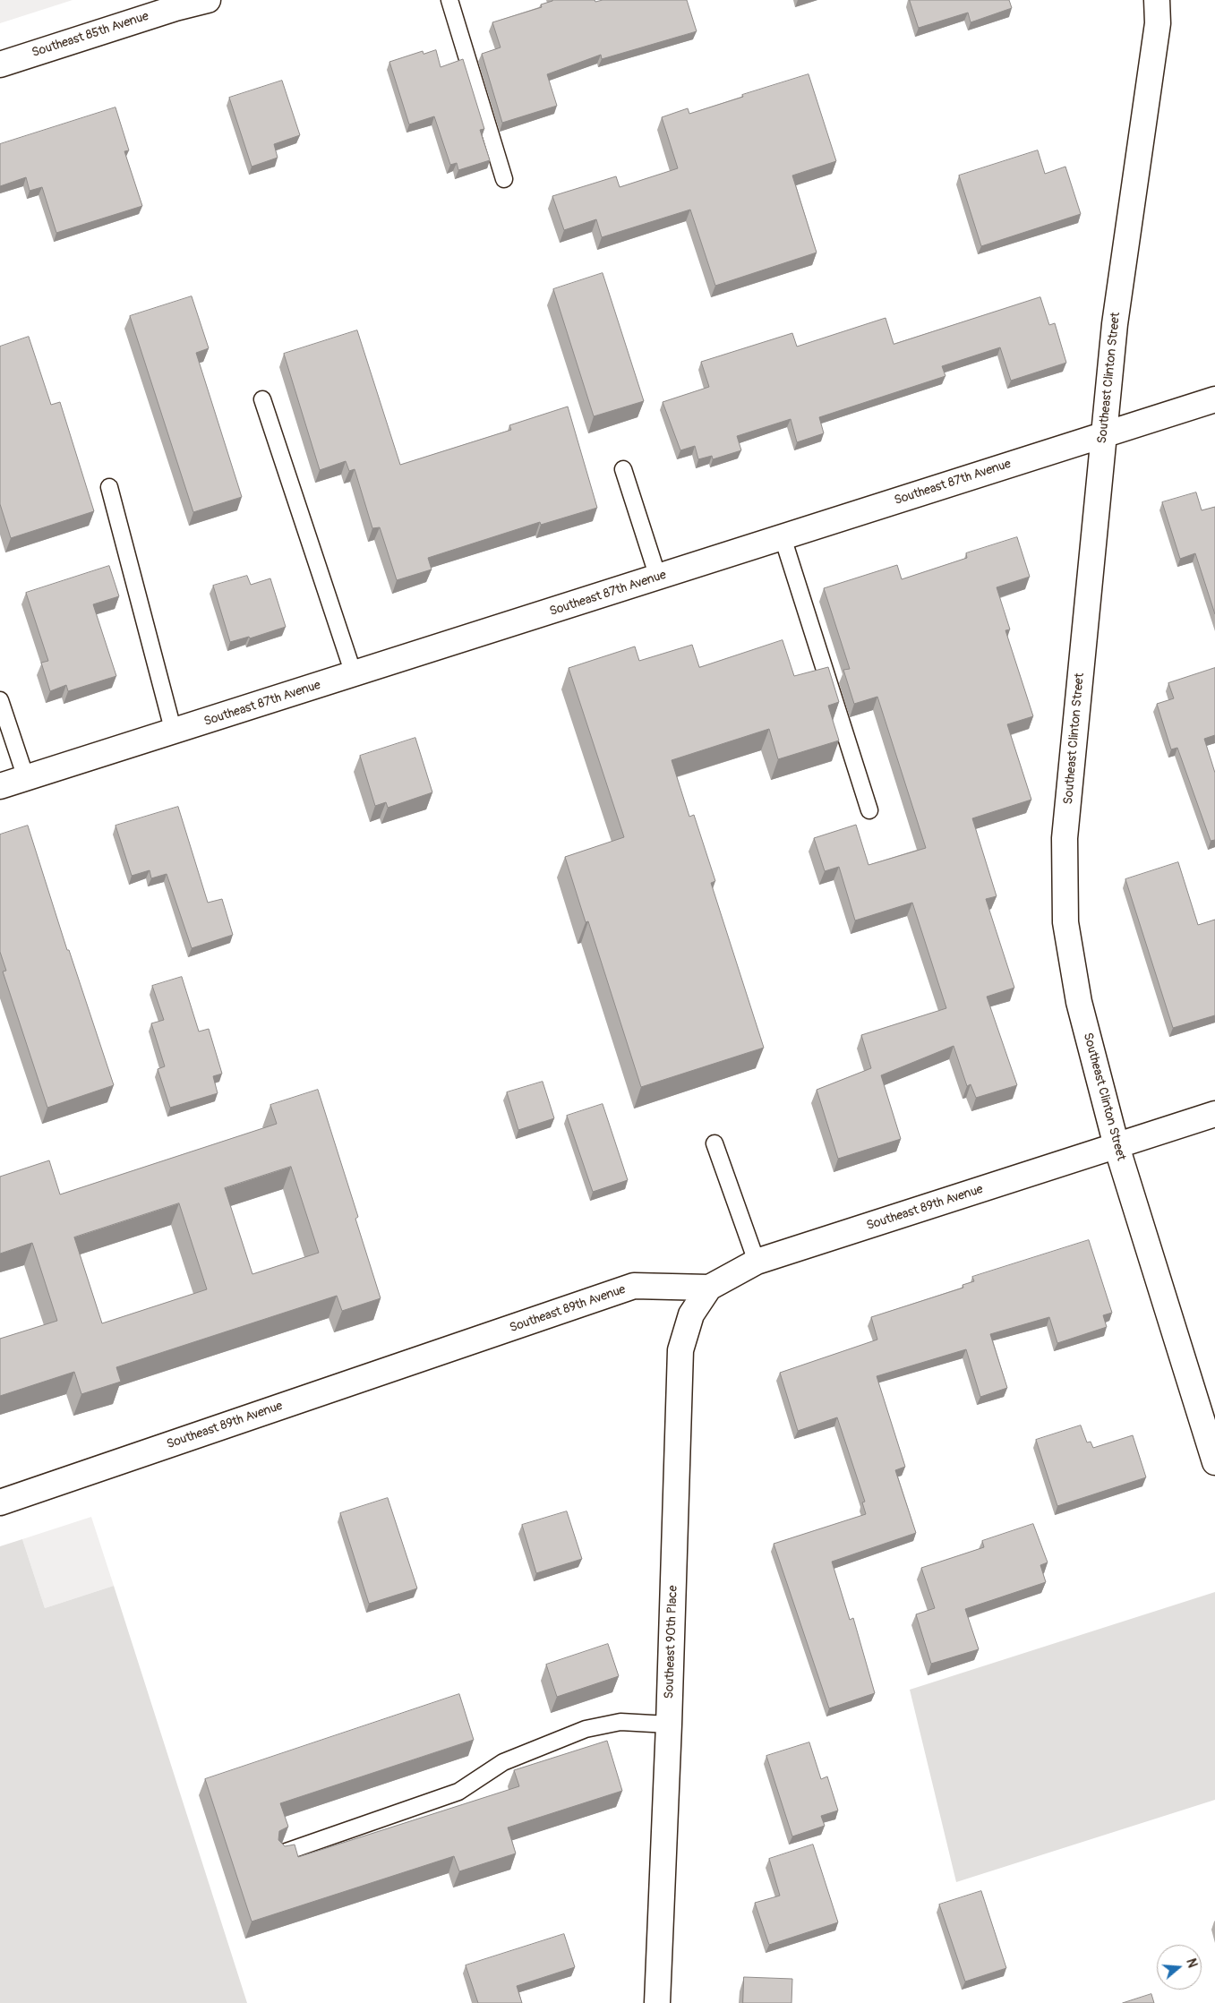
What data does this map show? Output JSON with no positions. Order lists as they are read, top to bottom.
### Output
{
  "streets": {
    "street": [
      "Southeast 85th Avenue",
      "Southeast Clinton Street",
      "Southeast 87th Avenue",
      "Southeast 89th Avenue",
      "Southeast 90th Place"
    ]
  },
  "crossings": [
    ["Southeast Clinton Street", "Southeast 87th Avenue"],
    ["Southeast Clinton Street", "Southeast 89th Avenue"],
    ["Southeast 89th Avenue", "Southeast 90th Place"]
  ],
  "north": "right"
}
